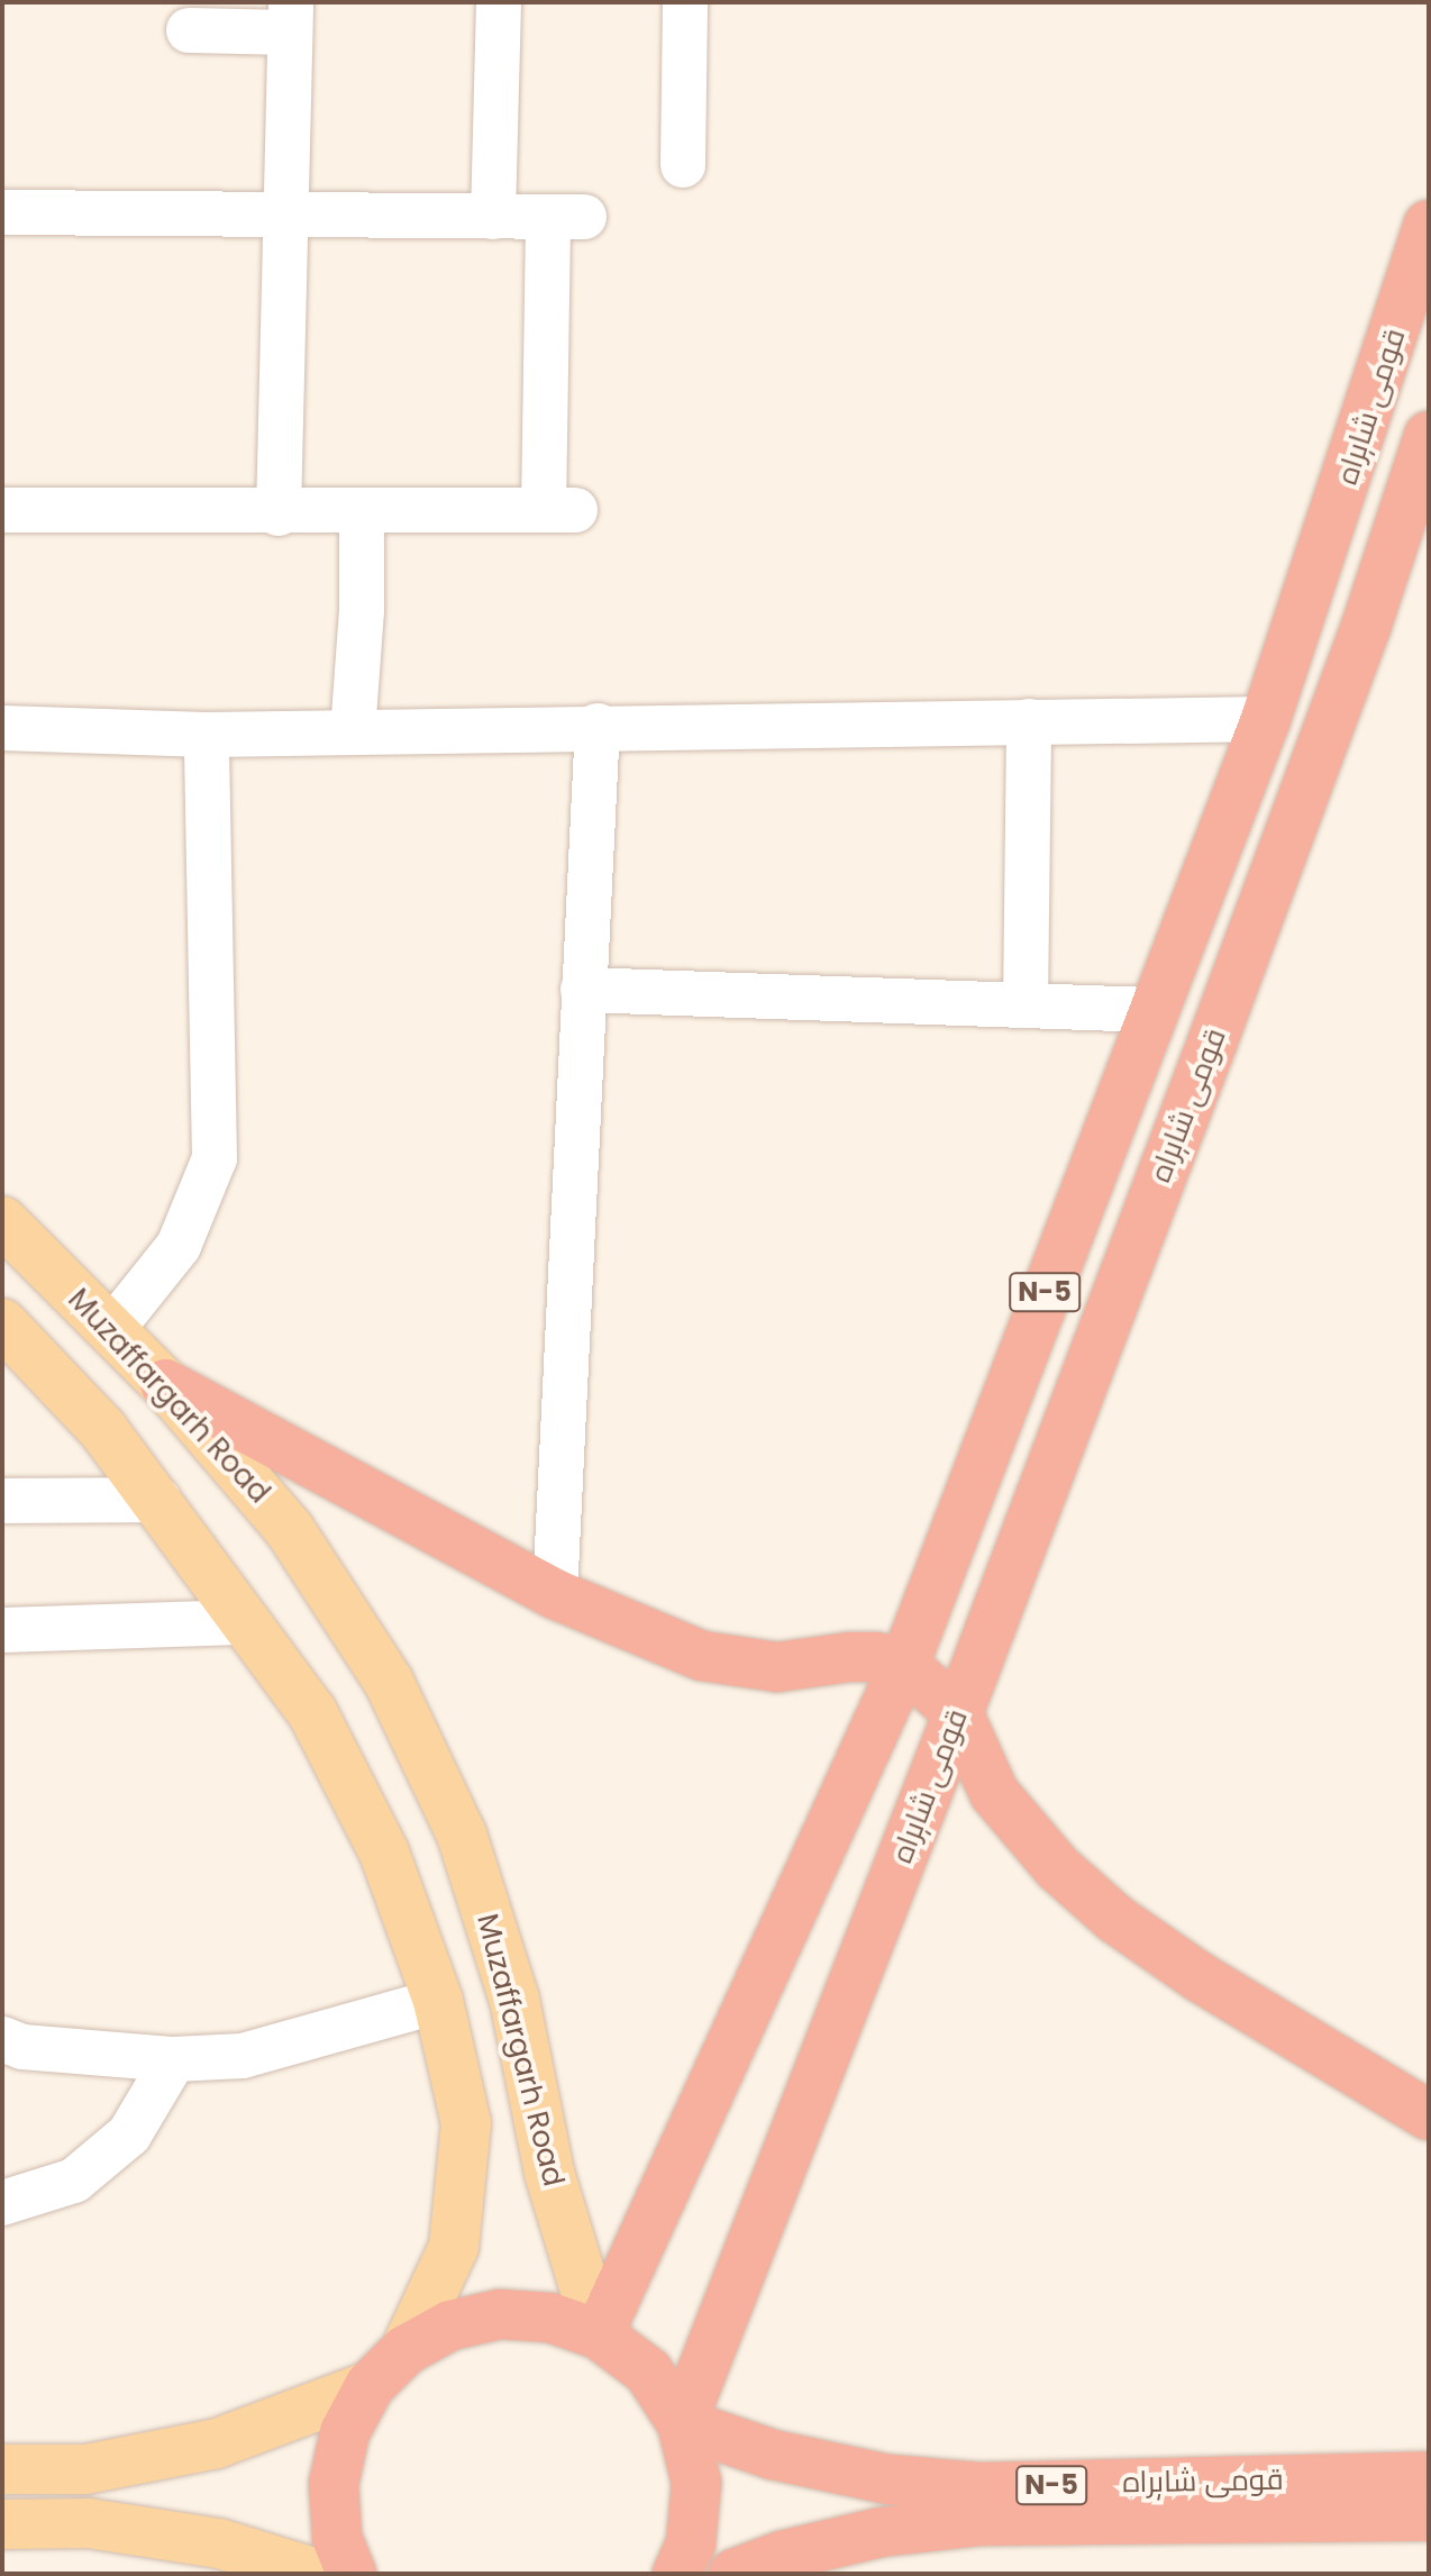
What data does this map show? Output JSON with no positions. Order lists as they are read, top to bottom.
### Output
{
  "streets": {
    "highway": ["قومی شاہراہ", "N-5"],
    "main road": ["Muzaffargarh Road"]
  },
  "crossings": [
    ["قومی شاہراہ", "Muzaffargarh Road"]
  ]
}
